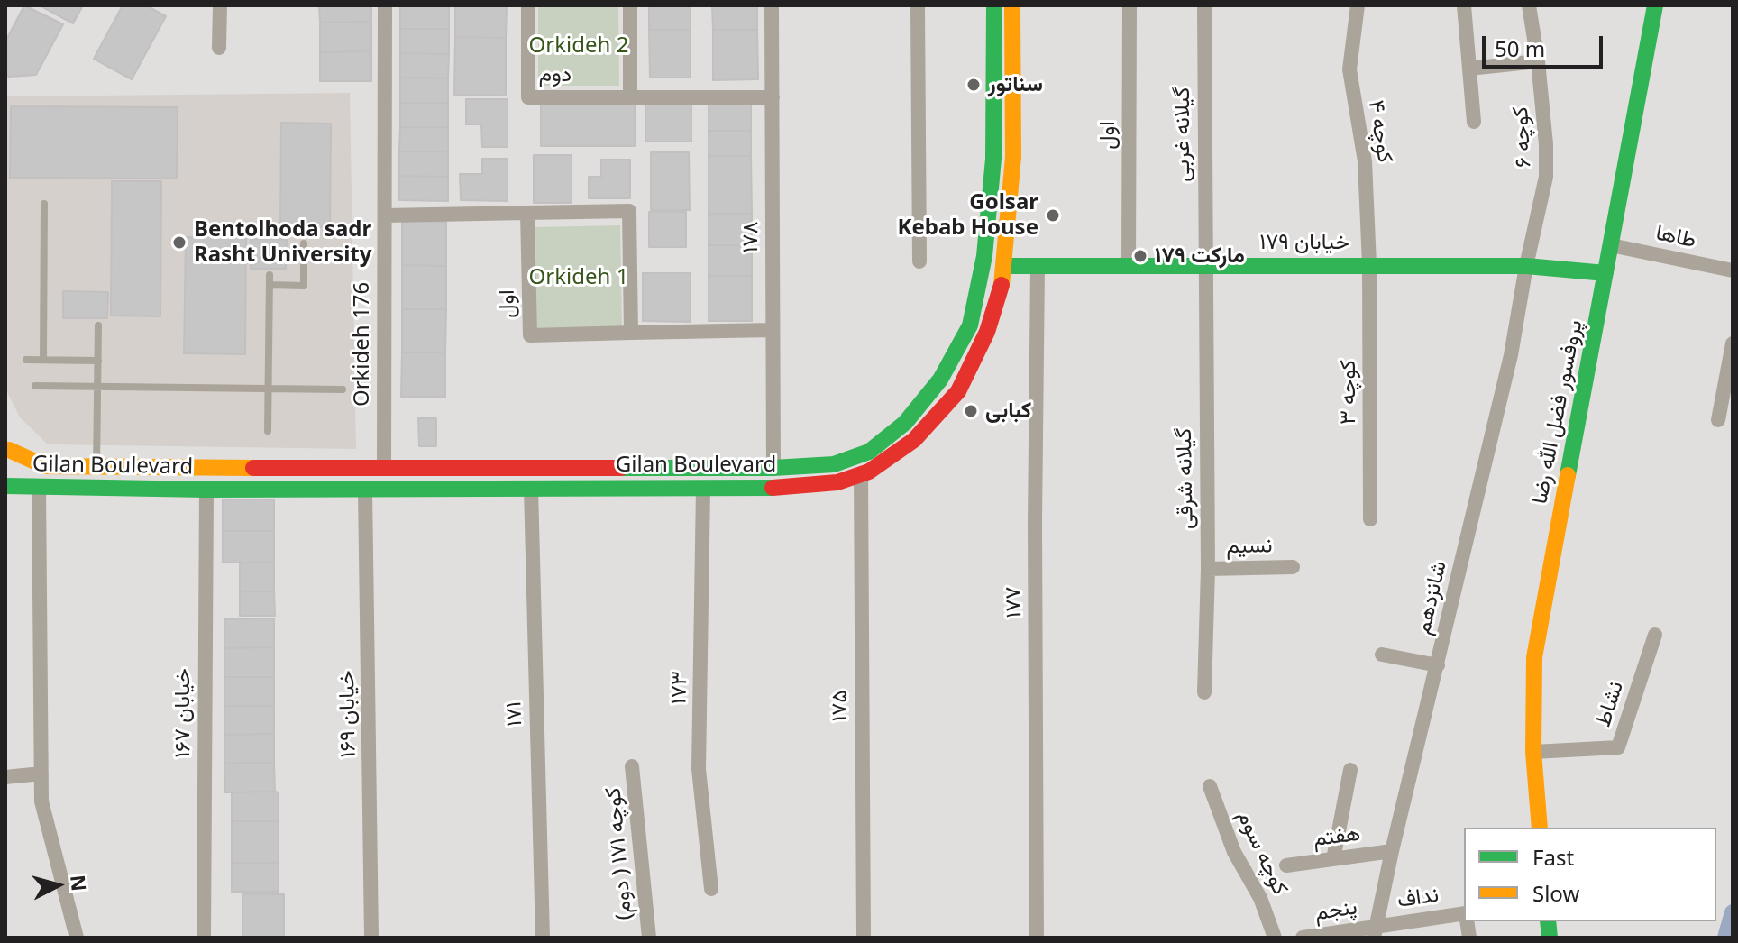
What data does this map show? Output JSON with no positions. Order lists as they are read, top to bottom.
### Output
{
  "streets": {
    "main road": ["خیابان ۱۷۹", "پروفسور فضل الله رضا", "Gilan Boulevard"],
    "street": [
      "دوم",
      "کوچه ۴",
      "گیلانه غربی",
      "اول",
      "کوچه ۶",
      "۱۷۸",
      "طاها",
      "Orkideh 176",
      "کوچه ۳",
      "گیلانه شرقی",
      "نسیم",
      "شانزدهم",
      "۱۷۷",
      "۱۷۳",
      "نشاط",
      "۱۷۵",
      "خیابان ۱۶۷",
      "خیابان ۱۶۹",
      "۱۷۱",
      "هفتم",
      "کوچه سوم",
      "کوچه ۱۷۱ ( دوم)",
      "نداف",
      "پنجم"
    ]
  },
  "crossings": [
    ["دوم", "۱۷۸"],
    ["کوچه ۴", "خیابان ۱۷۹"],
    ["کوچه ۴", "کوچه ۳"],
    ["گیلانه غربی", "خیابان ۱۷۹"],
    ["گیلانه غربی", "گیلانه شرقی"],
    ["اول", "۱۷۸"],
    ["اول", "خیابان ۱۷۹"],
    ["کوچه ۶", "خیابان ۱۷۹"],
    ["کوچه ۶", "شانزدهم"],
    ["۱۷۸", "Gilan Boulevard"],
    ["طاها", "پروفسور فضل الله رضا"],
    ["خیابان ۱۷۹", "کوچه ۳"],
    ["خیابان ۱۷۹", "پروفسور فضل الله رضا"],
    ["خیابان ۱۷۹", "Gilan Boulevard"],
    ["خیابان ۱۷۹", "گیلانه شرقی"],
    ["خیابان ۱۷۹", "شانزدهم"],
    ["خیابان ۱۷۹", "۱۷۷"],
    ["Orkideh 176", "Gilan Boulevard"],
    ["پروفسور فضل الله رضا", "نشاط"],
    ["Gilan Boulevard", "۱۷۳"],
    ["Gilan Boulevard", "۱۷۵"],
    ["Gilan Boulevard", "خیابان ۱۶۷"],
    ["Gilan Boulevard", "خیابان ۱۶۹"],
    ["Gilan Boulevard", "۱۷۱"],
    ["گیلانه شرقی", "نسیم"],
    ["شانزدهم", "هفتم"],
    ["شانزدهم", "نداف"],
    ["شانزدهم", "پنجم"],
    ["نداف", "پنجم"]
  ],
  "parks": ["Orkideh 2", "Orkideh 1"],
  "places": [
    "سناتور",
    "Golsar Kebab House",
    "Bentolhoda sadr Rasht University",
    "۱۷۹ مارکت",
    "کبابی"
  ],
  "legend": ["Fast", "Slow"],
  "scale_bar": "50 m",
  "north": "right"
}
